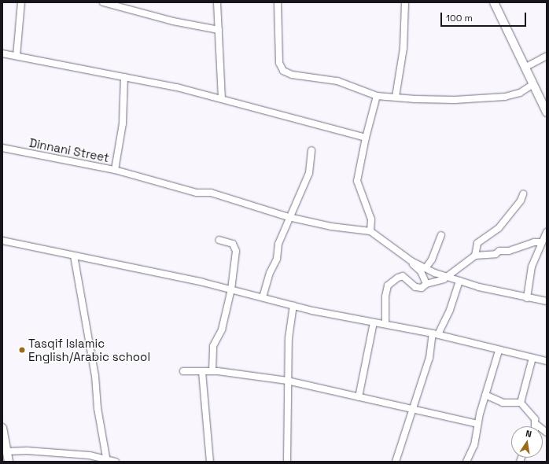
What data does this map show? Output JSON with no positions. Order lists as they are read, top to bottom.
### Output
{
  "streets": {
    "street": ["Dinnani Street"]
  },
  "places": ["Tasqif Islamic English/Arabic school"],
  "scale_bar": "100 m",
  "north": "top"
}
